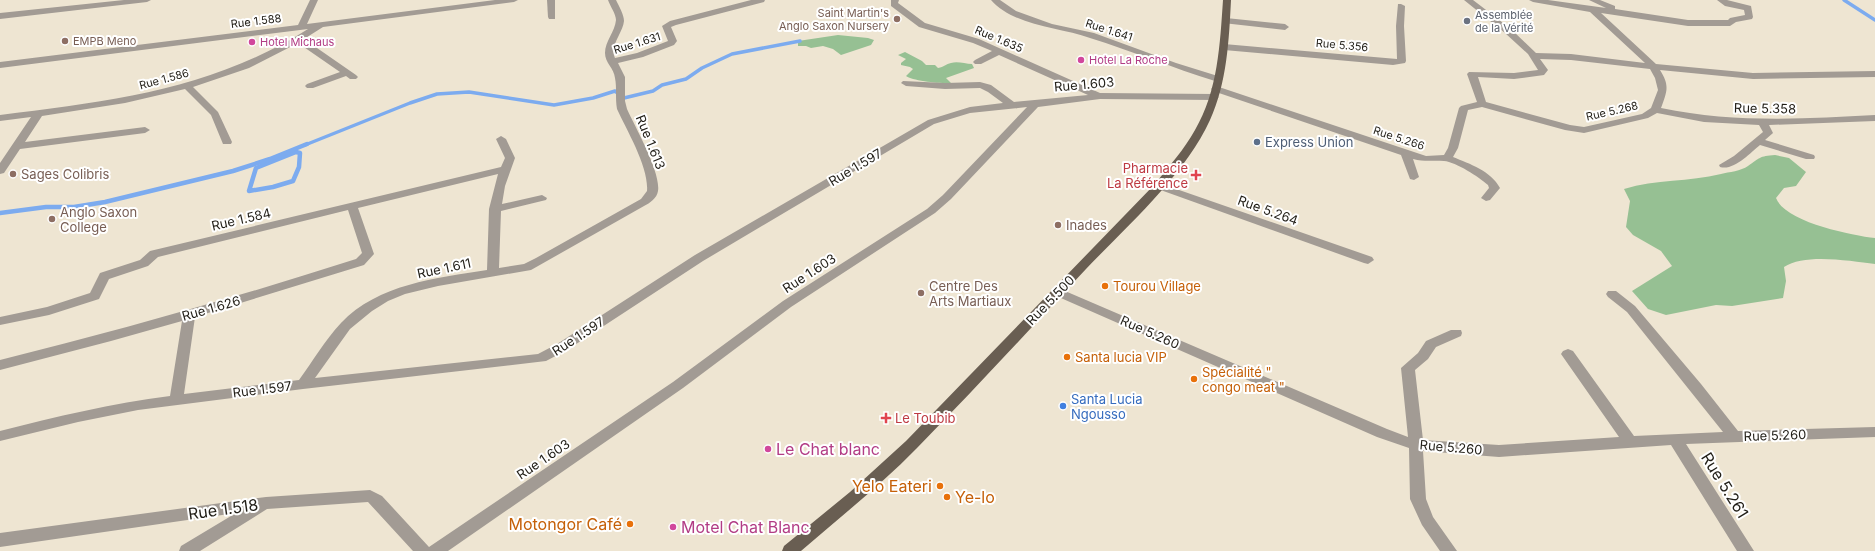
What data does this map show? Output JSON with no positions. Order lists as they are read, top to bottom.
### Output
{
  "streets": {
    "main road": ["Rue 5.500"],
    "street": [
      "Rue 1.588",
      "Rue 1.641",
      "Rue 1.635",
      "Rue 1.631",
      "Rue 5.356",
      "Rue 1.586",
      "Rue 1.603",
      "Rue 5.358",
      "Rue 5.268",
      "Rue 5.266",
      "Rue 1.613",
      "Rue 1.597",
      "Rue 5.264",
      "Rue 1.584",
      "Rue 1.611",
      "Rue 1.626",
      "Rue 5.260",
      "Rue 5.261",
      "Rue 1.518"
    ]
  },
  "crossings": [
    ["Rue 1.588", "Rue 1.586"],
    ["Rue 1.641", "Rue 5.500"],
    ["Rue 1.635", "Rue 1.603"],
    ["Rue 1.631", "Rue 1.613"],
    ["Rue 5.356", "Rue 5.500"],
    ["Rue 1.603", "Rue 5.266"],
    ["Rue 1.603", "Rue 1.597"],
    ["Rue 1.603", "Rue 5.500"],
    ["Rue 5.358", "Rue 5.268"],
    ["Rue 5.266", "Rue 5.500"],
    ["Rue 1.613", "Rue 1.611"],
    ["Rue 1.597", "Rue 1.611"],
    ["Rue 5.264", "Rue 5.500"],
    ["Rue 1.584", "Rue 1.626"],
    ["Rue 5.500", "Rue 5.260"],
    ["Rue 5.260", "Rue 5.261"]
  ],
  "places": {
    "other": [
      "Saint Martin's Anglo Saxon Nursery",
      "Assemblée de la Vérité",
      "EMPB Meno",
      "Hotel Michaus",
      "Hotel La Roche",
      "Express Union",
      "Sages Colibris",
      "Anglo Saxon College",
      "Inades",
      "Tourou Village",
      "Centre Des Arts Martiaux",
      "Santa lucia VIP",
      "Spécialité \" congo meat \"",
      "Santa Lucia Ngousso",
      "Le Chat blanc",
      "Yelo Eateri",
      "Ye-lo",
      "Motongor Café",
      "Motel Chat Blanc"
    ],
    "health": ["Pharmacie La Référence", "Le Toubib"]
  }
}
